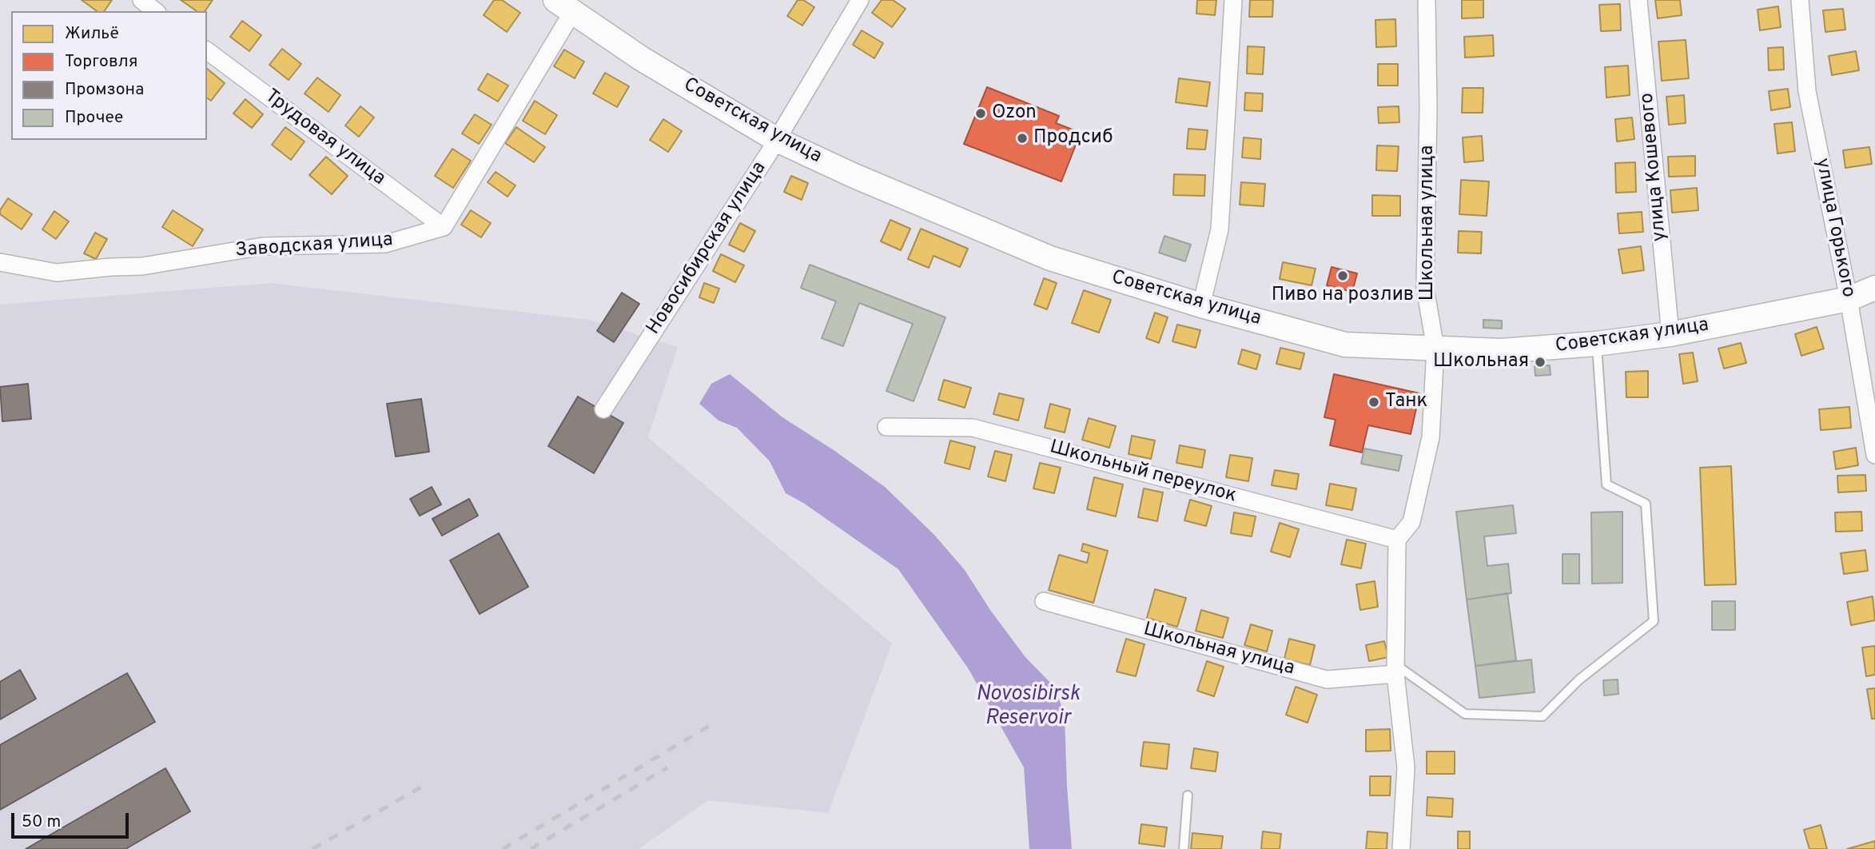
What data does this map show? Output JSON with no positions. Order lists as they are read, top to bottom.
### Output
{
  "streets": {
    "main road": ["Советская улица"],
    "street": [
      "Трудовая улица",
      "улица Кошевого",
      "Школьная улица",
      "улица Горького",
      "Заводская улица",
      "Новосибирская улица",
      "Школьный переулок"
    ]
  },
  "crossings": [
    ["Советская улица", "улица Кошевого"],
    ["Советская улица", "Школьная улица"],
    ["Советская улица", "улица Горького"],
    ["Советская улица", "Новосибирская улица"],
    ["Трудовая улица", "Заводская улица"],
    ["Школьная улица", "Школьный переулок"]
  ],
  "water": ["Novosibirsk Reservoir"],
  "places": [
    "Ozon",
    "Продсиб",
    "Пиво на розлив",
    "Школьная",
    "Танк"
  ],
  "legend": [
    "Жильё",
    "Торговля",
    "Промзона",
    "Прочее"
  ],
  "scale_bar": "50 m"
}
